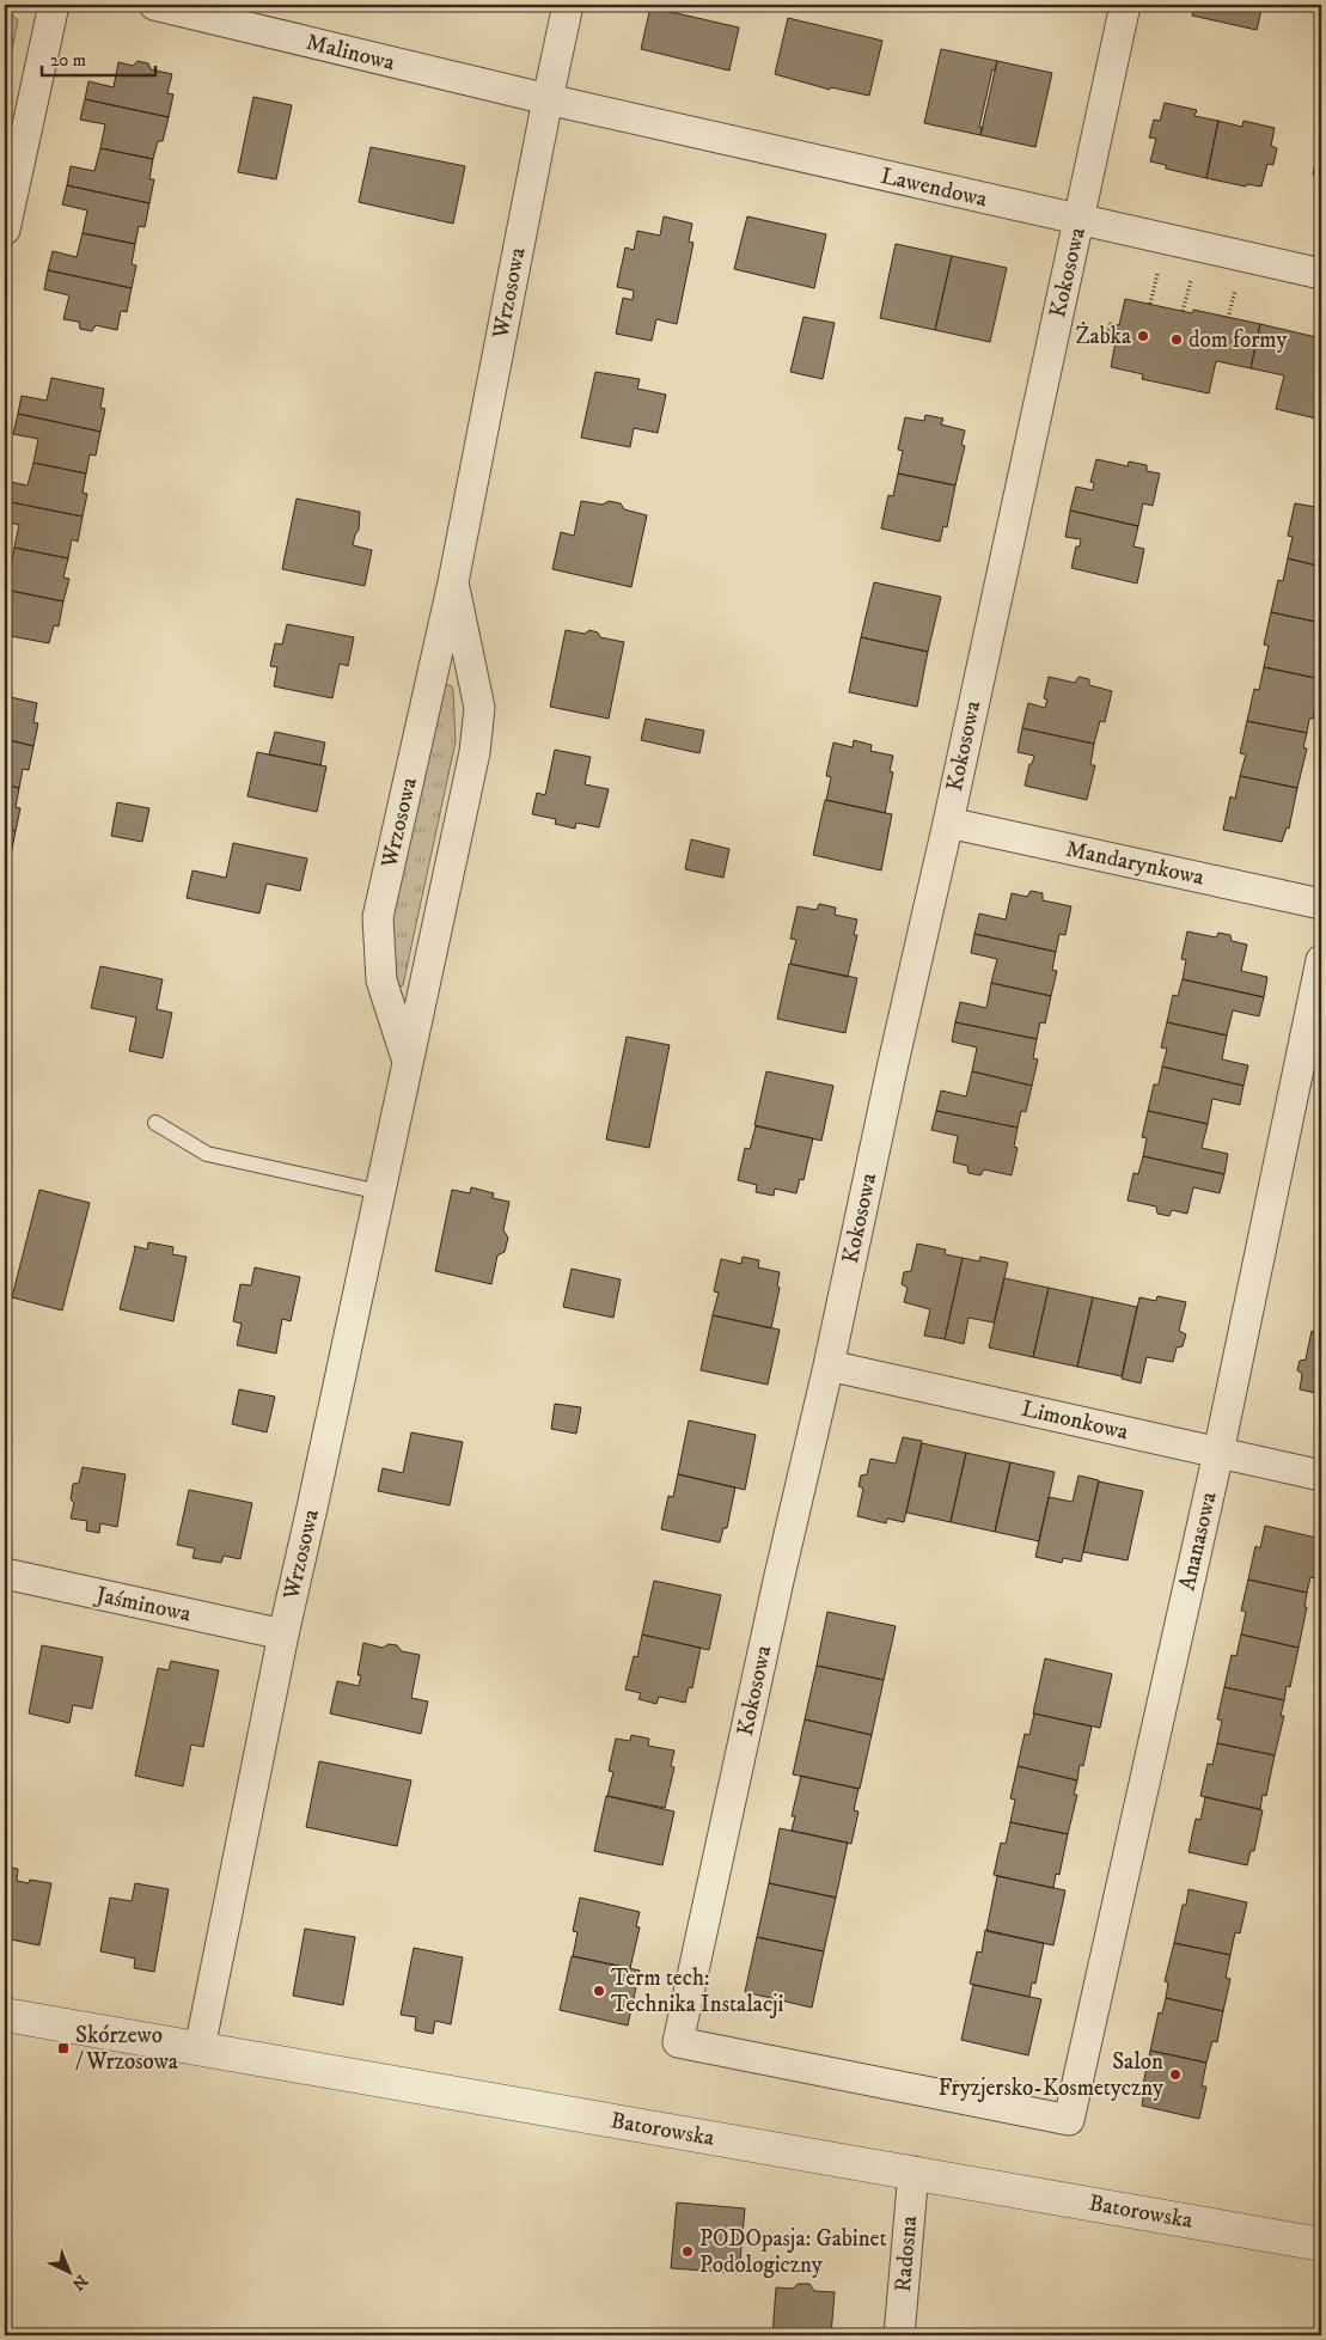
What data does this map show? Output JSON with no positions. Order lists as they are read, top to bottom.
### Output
{
  "streets": {
    "street": [
      "Malinowa",
      "Lawendowa",
      "Kokosowa",
      "Wrzosowa",
      "Mandarynkowa",
      "Limonkowa",
      "Ananasowa",
      "Jaśminowa",
      "Batorowska",
      "Radosna"
    ]
  },
  "crossings": [
    ["Malinowa", "Lawendowa"],
    ["Malinowa", "Wrzosowa"],
    ["Lawendowa", "Kokosowa"],
    ["Lawendowa", "Wrzosowa"],
    ["Kokosowa", "Mandarynkowa"],
    ["Kokosowa", "Limonkowa"],
    ["Kokosowa", "Ananasowa"],
    ["Wrzosowa", "Jaśminowa"],
    ["Wrzosowa", "Batorowska"],
    ["Limonkowa", "Ananasowa"],
    ["Batorowska", "Radosna"]
  ],
  "places": {
    "other": [
      "Żabka",
      "dom formy",
      "Term tech: Technika Instalacji",
      "Salon Fryzjersko-Kosmetyczny",
      "PODOpasja: Gabinet Podologiczny"
    ],
    "transit": ["Skórzewo / Wrzosowa"]
  },
  "scale_bar": "20 m",
  "north": "bottom right"
}
